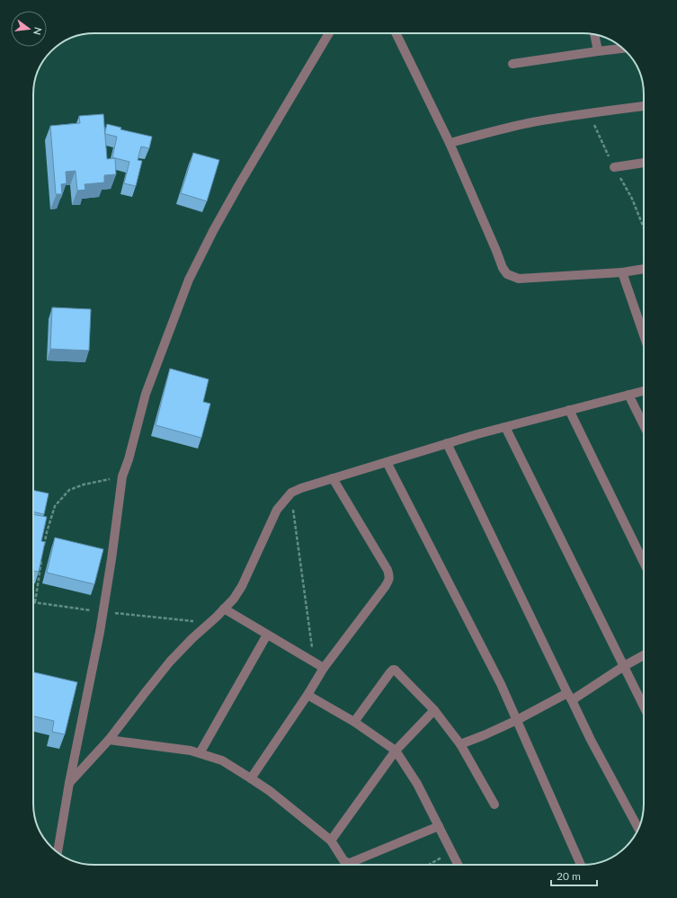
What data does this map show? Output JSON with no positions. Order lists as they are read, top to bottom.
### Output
{
  "scale_bar": "20 m",
  "north": "right"
}
